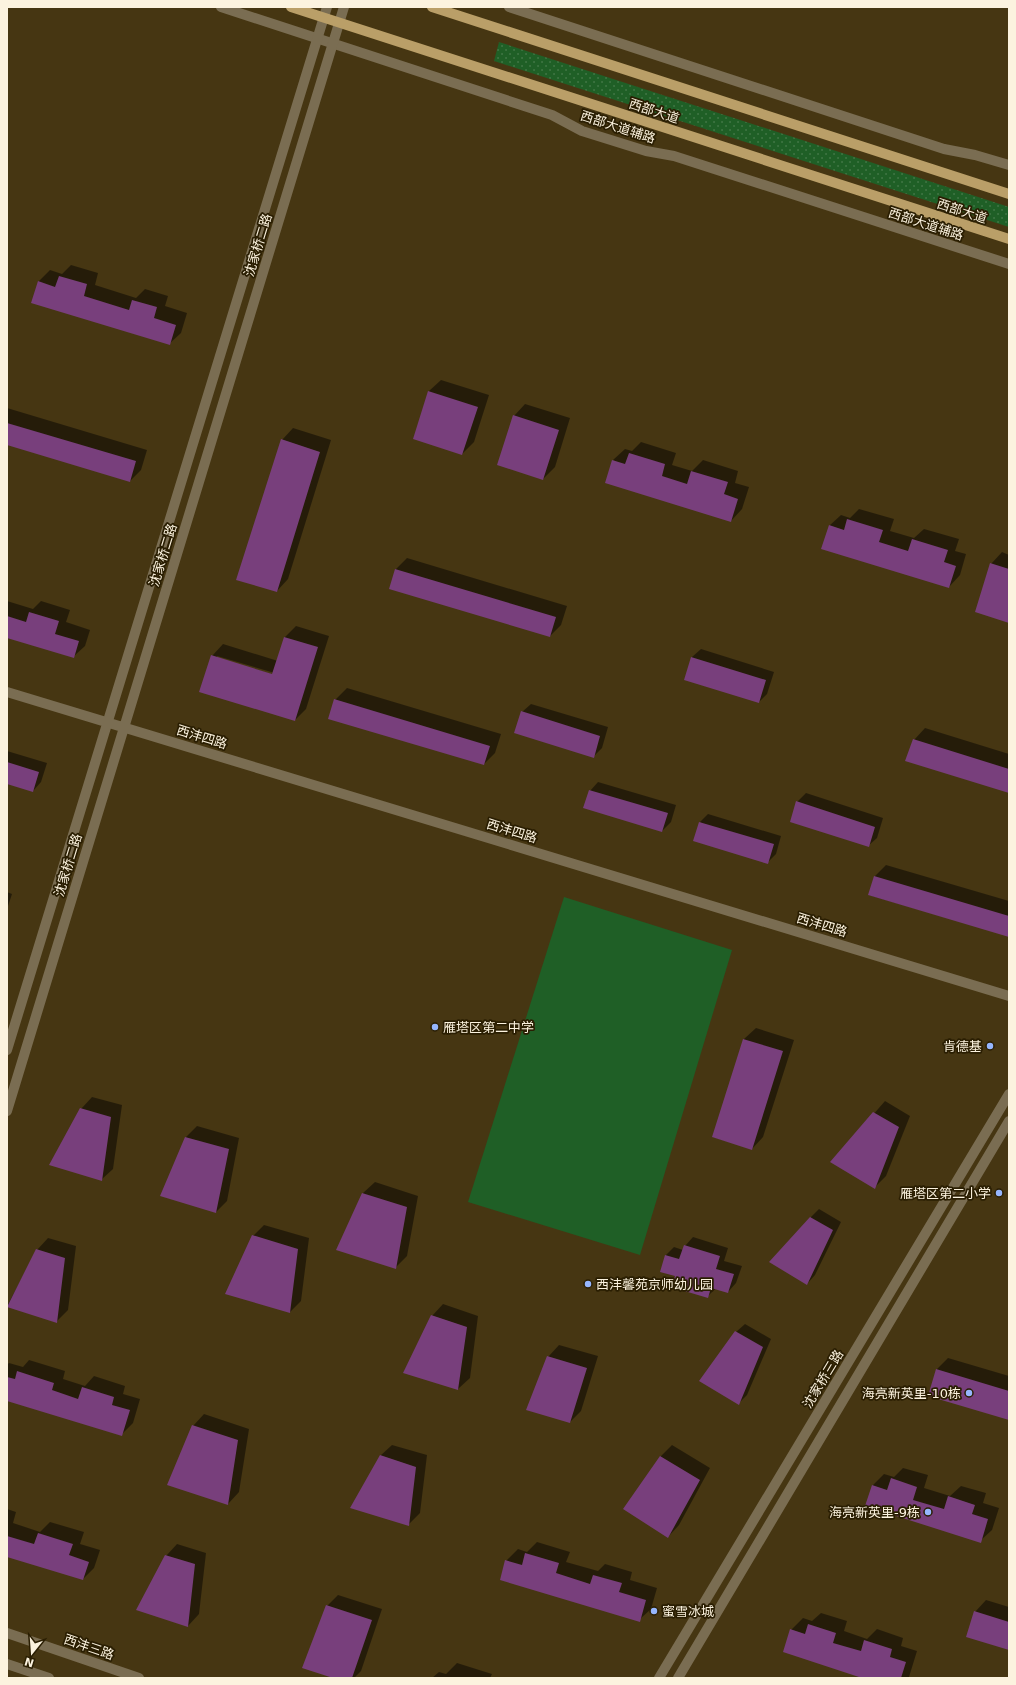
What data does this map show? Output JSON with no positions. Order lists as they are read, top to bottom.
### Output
{
  "streets": {
    "main road": ["西部大道"],
    "street": [
      "西部大道辅路",
      "沈家桥二路",
      "西沣四路",
      "沈家桥三路",
      "西沣三路"
    ]
  },
  "crossings": [
    ["西部大道", "沈家桥二路"],
    ["西部大道辅路", "沈家桥二路"],
    ["沈家桥二路", "西沣四路"]
  ],
  "places": [
    "雁塔区第二中学",
    "肯德基",
    "雁塔区第二小学",
    "西沣馨苑京师幼儿园",
    "海亮新英里-10栋",
    "海亮新英里-9栋",
    "蜜雪冰城"
  ],
  "north": "bottom"
}
